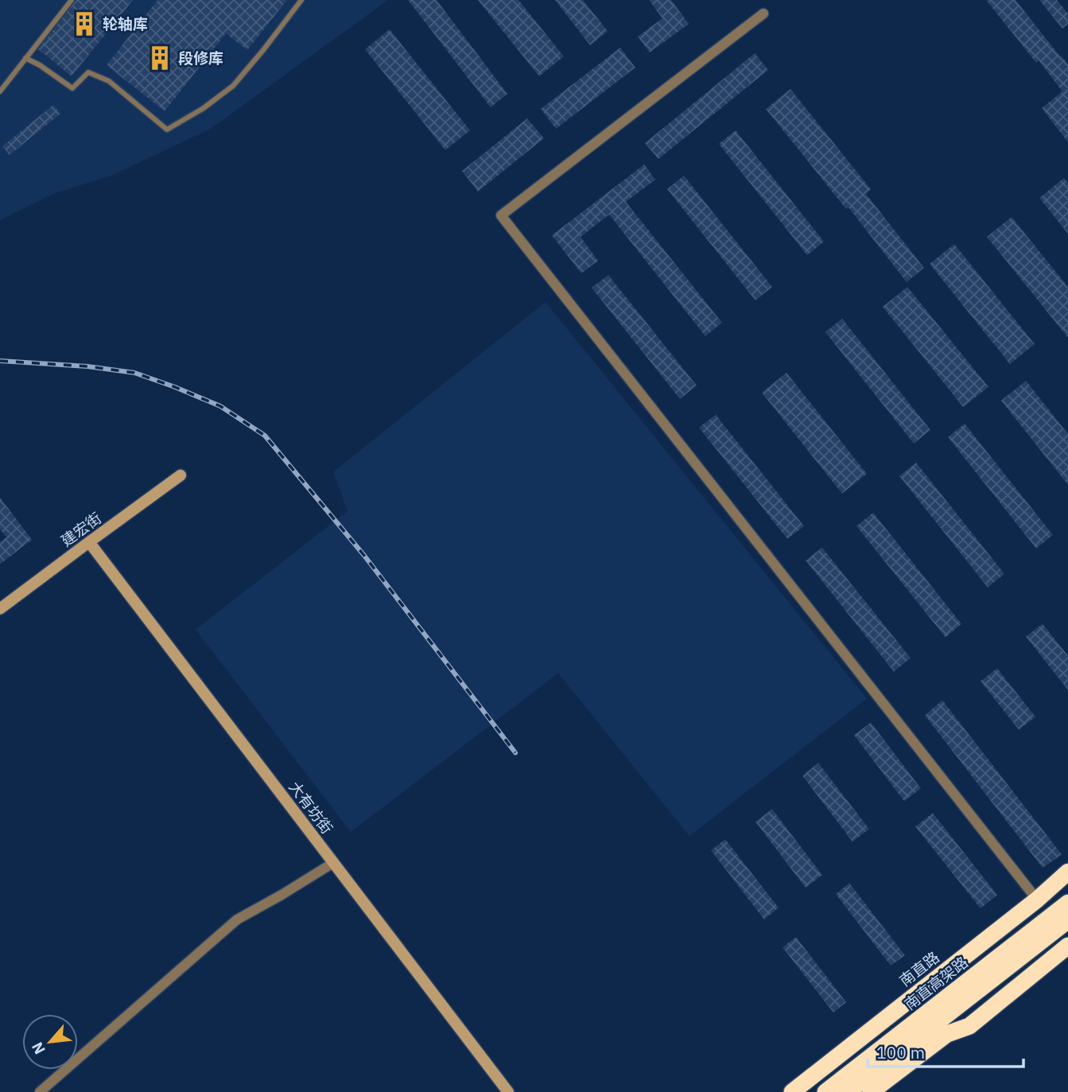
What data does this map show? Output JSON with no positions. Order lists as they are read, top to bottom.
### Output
{
  "streets": {
    "highway": ["南直路", "南直高架路"],
    "main road": ["建宏街", "大有坊街"]
  },
  "crossings": [
    ["建宏街", "大有坊街"]
  ],
  "places": {
    "building": ["轮轴库", "段修库"]
  },
  "scale_bar": "100 m",
  "north": "bottom left"
}
